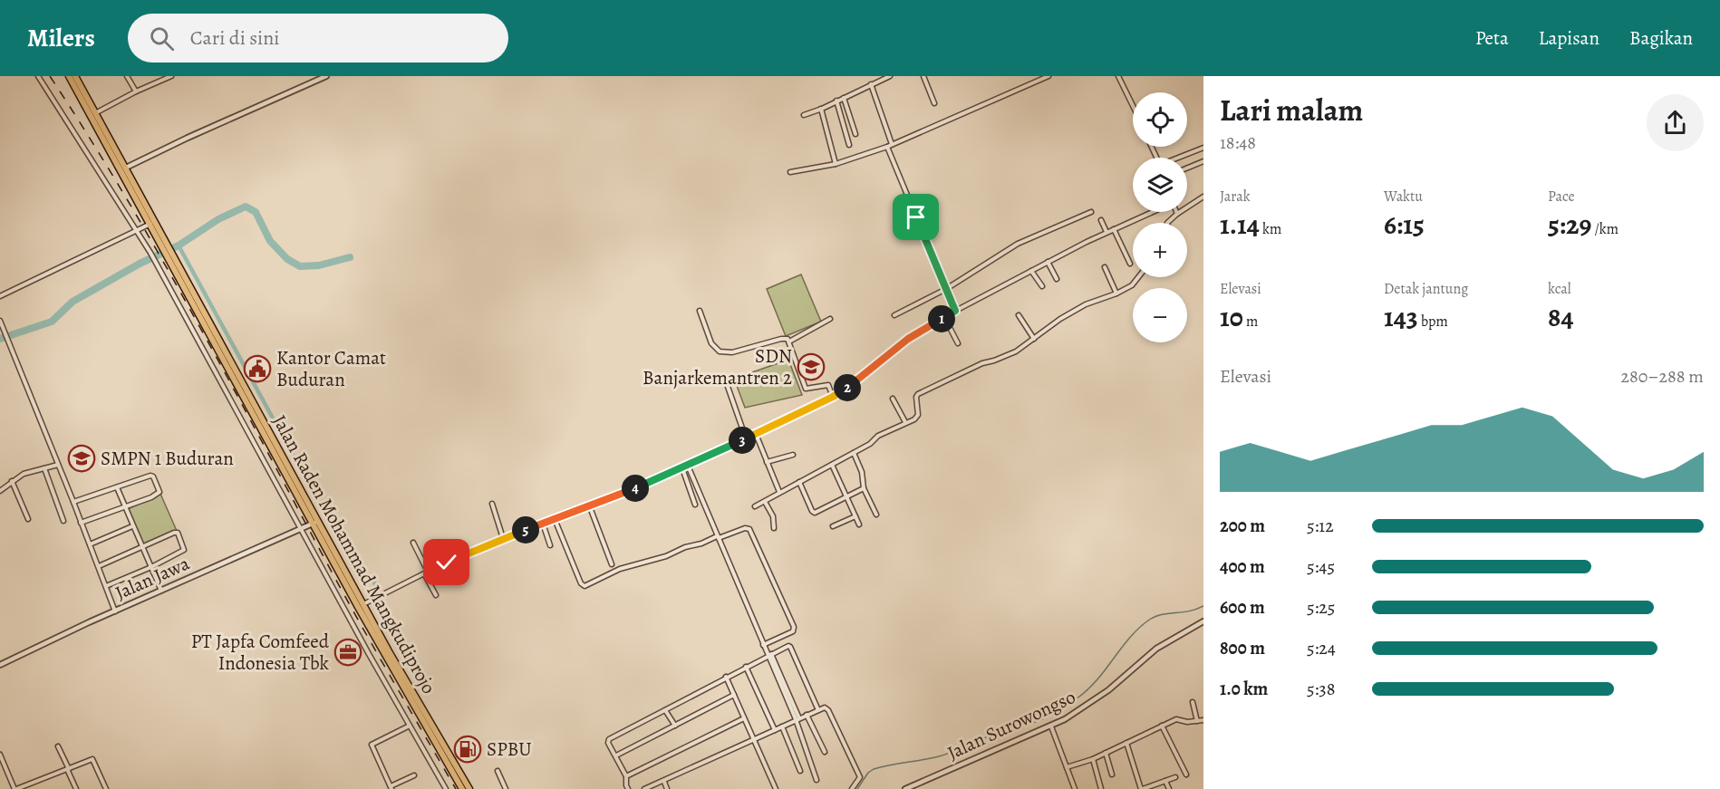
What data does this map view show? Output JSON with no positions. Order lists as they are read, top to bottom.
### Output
{
  "streets": {
    "highway": ["Jalan Raden Mohammad Mangkudiprojo"],
    "street": ["Jalan Jawa", "Jalan Surowongso"]
  },
  "crossings": [
    ["Jalan Raden Mohammad Mangkudiprojo", "Jalan Jawa"]
  ],
  "places": {
    "school or university": ["SDN Banjarkemantren 2", "SMPN 1 Buduran"],
    "public building": ["Kantor Camat Buduran"],
    "office": ["PT Japfa Comfeed Indonesia Tbk"],
    "fuel station": ["SPBU"]
  },
  "page": {
    "header": "Milers",
    "search": "Cari di sini",
    "nav": ["Peta", "Lapisan", "Bagikan"],
    "heading": ["Lari malam", "18:48"],
    "map_buttons": ["+", "−"],
    "stats": [
      ["Jarak", "1.14 km"],
      ["Waktu", "6:15"],
      ["Pace", "5:29 /km"],
      ["Elevasi", "10 m"],
      ["Detak jantung", "143 bpm"],
      ["kcal", "84"]
    ],
    "pins": [
      "1",
      "2",
      "3",
      "4",
      "5"
    ],
    "chart": ["Elevasi", "280–288 m"],
    "list": [
      {
        "name": "200 m",
        "note": "5:12"
      },
      {
        "name": "400 m",
        "note": "5:45"
      },
      {
        "name": "600 m",
        "note": "5:25"
      },
      {
        "name": "800 m",
        "note": "5:24"
      },
      {
        "name": "1.0 km",
        "note": "5:38"
      }
    ]
  }
}
